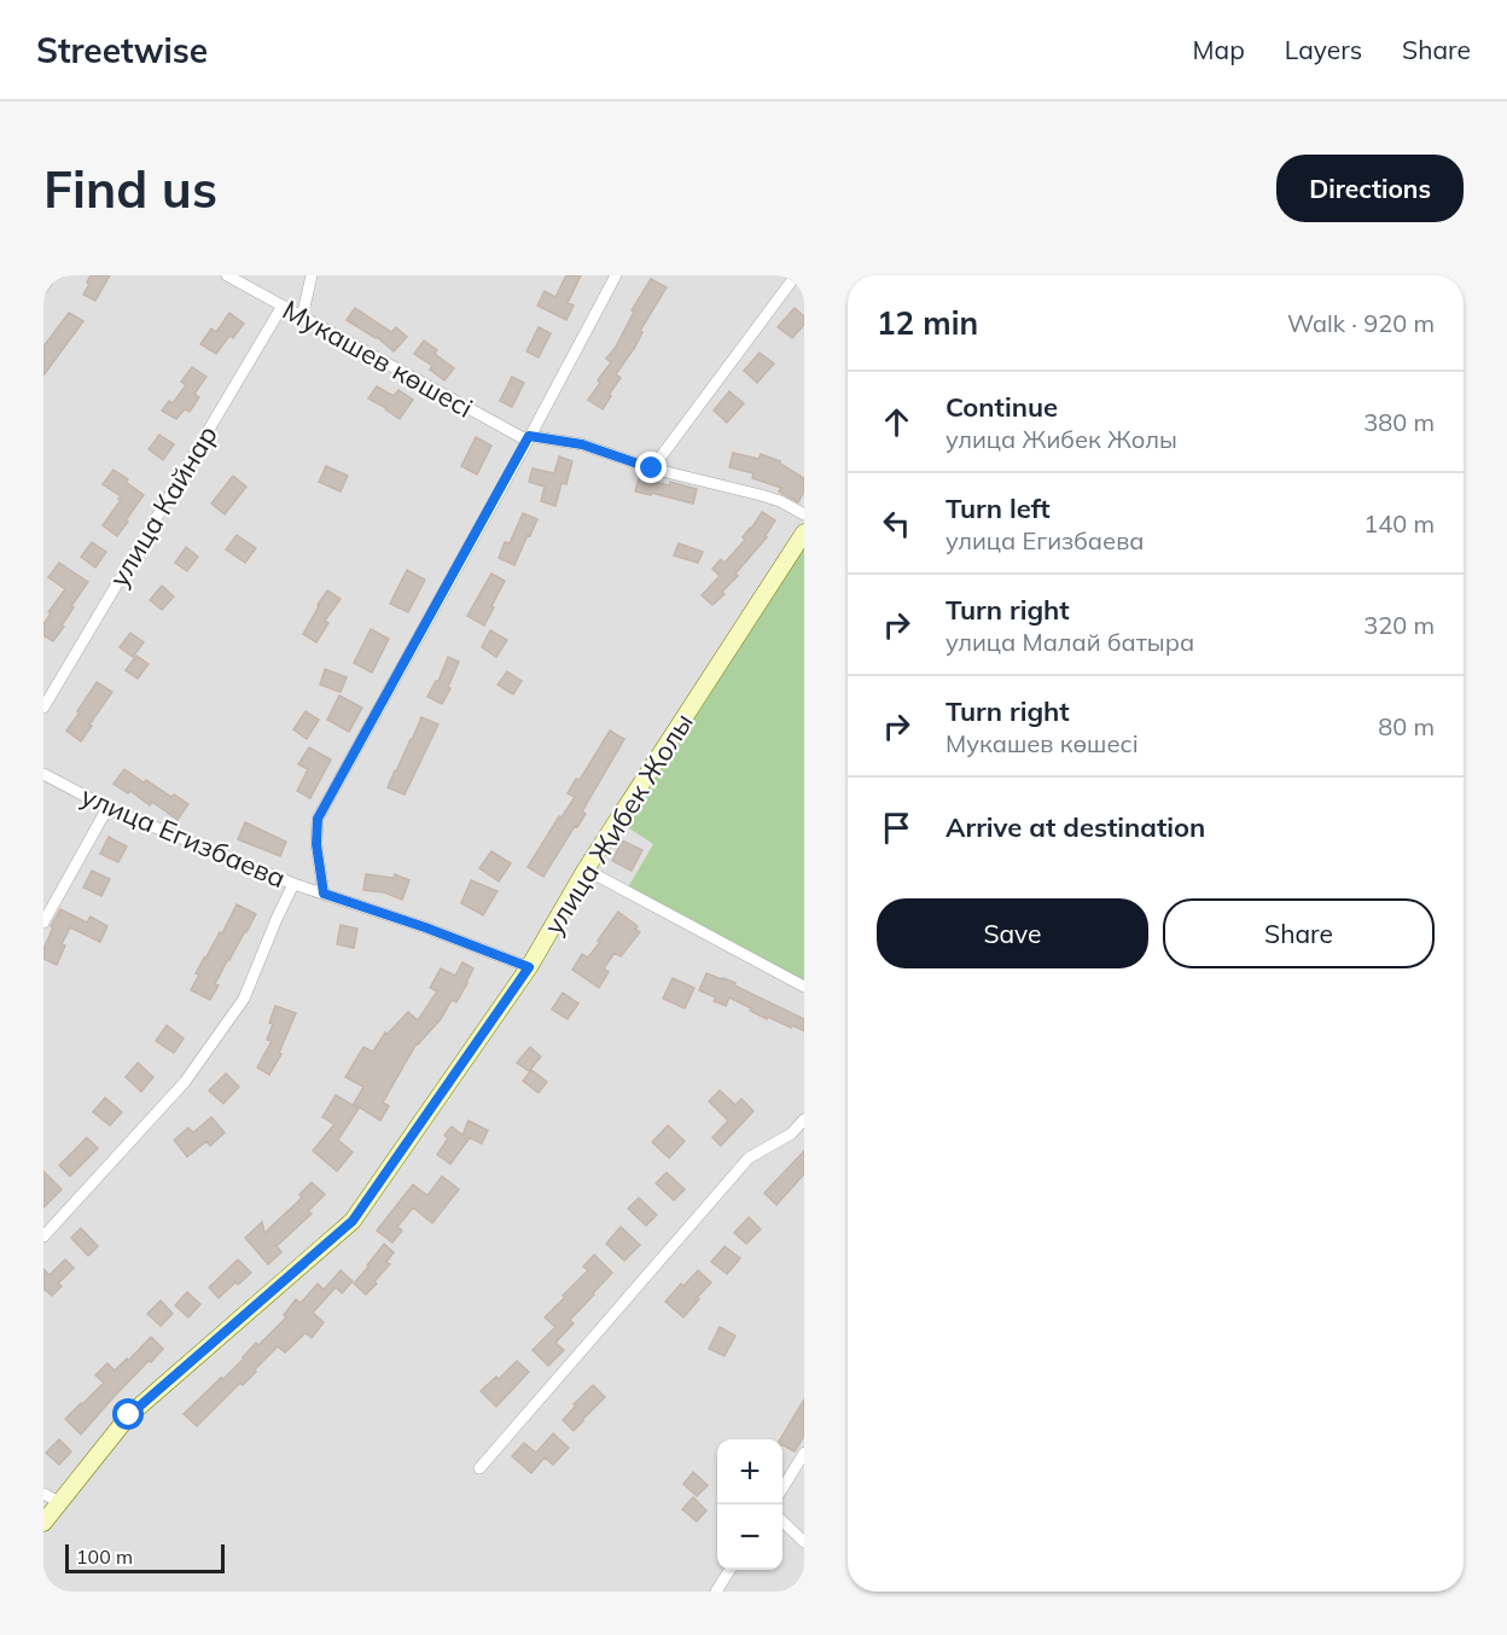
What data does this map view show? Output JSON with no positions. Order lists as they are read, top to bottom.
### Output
{
  "streets": {
    "main road": ["улица Жибек Жолы"],
    "street": ["Мукашев көшесі", "улица Кайнар", "улица Егизбаева"]
  },
  "crossings": [
    ["Мукашев көшесі", "улица Кайнар"],
    ["улица Жибек Жолы", "улица Егизбаева"]
  ],
  "scale_bar": "100 m",
  "page": {
    "header": "Streetwise",
    "nav": ["Map", "Layers", "Share"],
    "buttons": [
      "Directions",
      ["Save", "Share"]
    ],
    "title": "Find us",
    "heading": ["12 min", "Walk · 920 m"],
    "list": [
      ["Continue", "улица Жибек Жолы", "380 m"],
      ["Turn left", "улица Егизбаева", "140 m"],
      ["Turn right", "улица Малай батыра", "320 m"],
      ["Turn right", "Мукашев көшесі", "80 m"],
      "Arrive at destination"
    ],
    "map_buttons": ["+", "−"],
    "scale": "100 m"
  }
}
